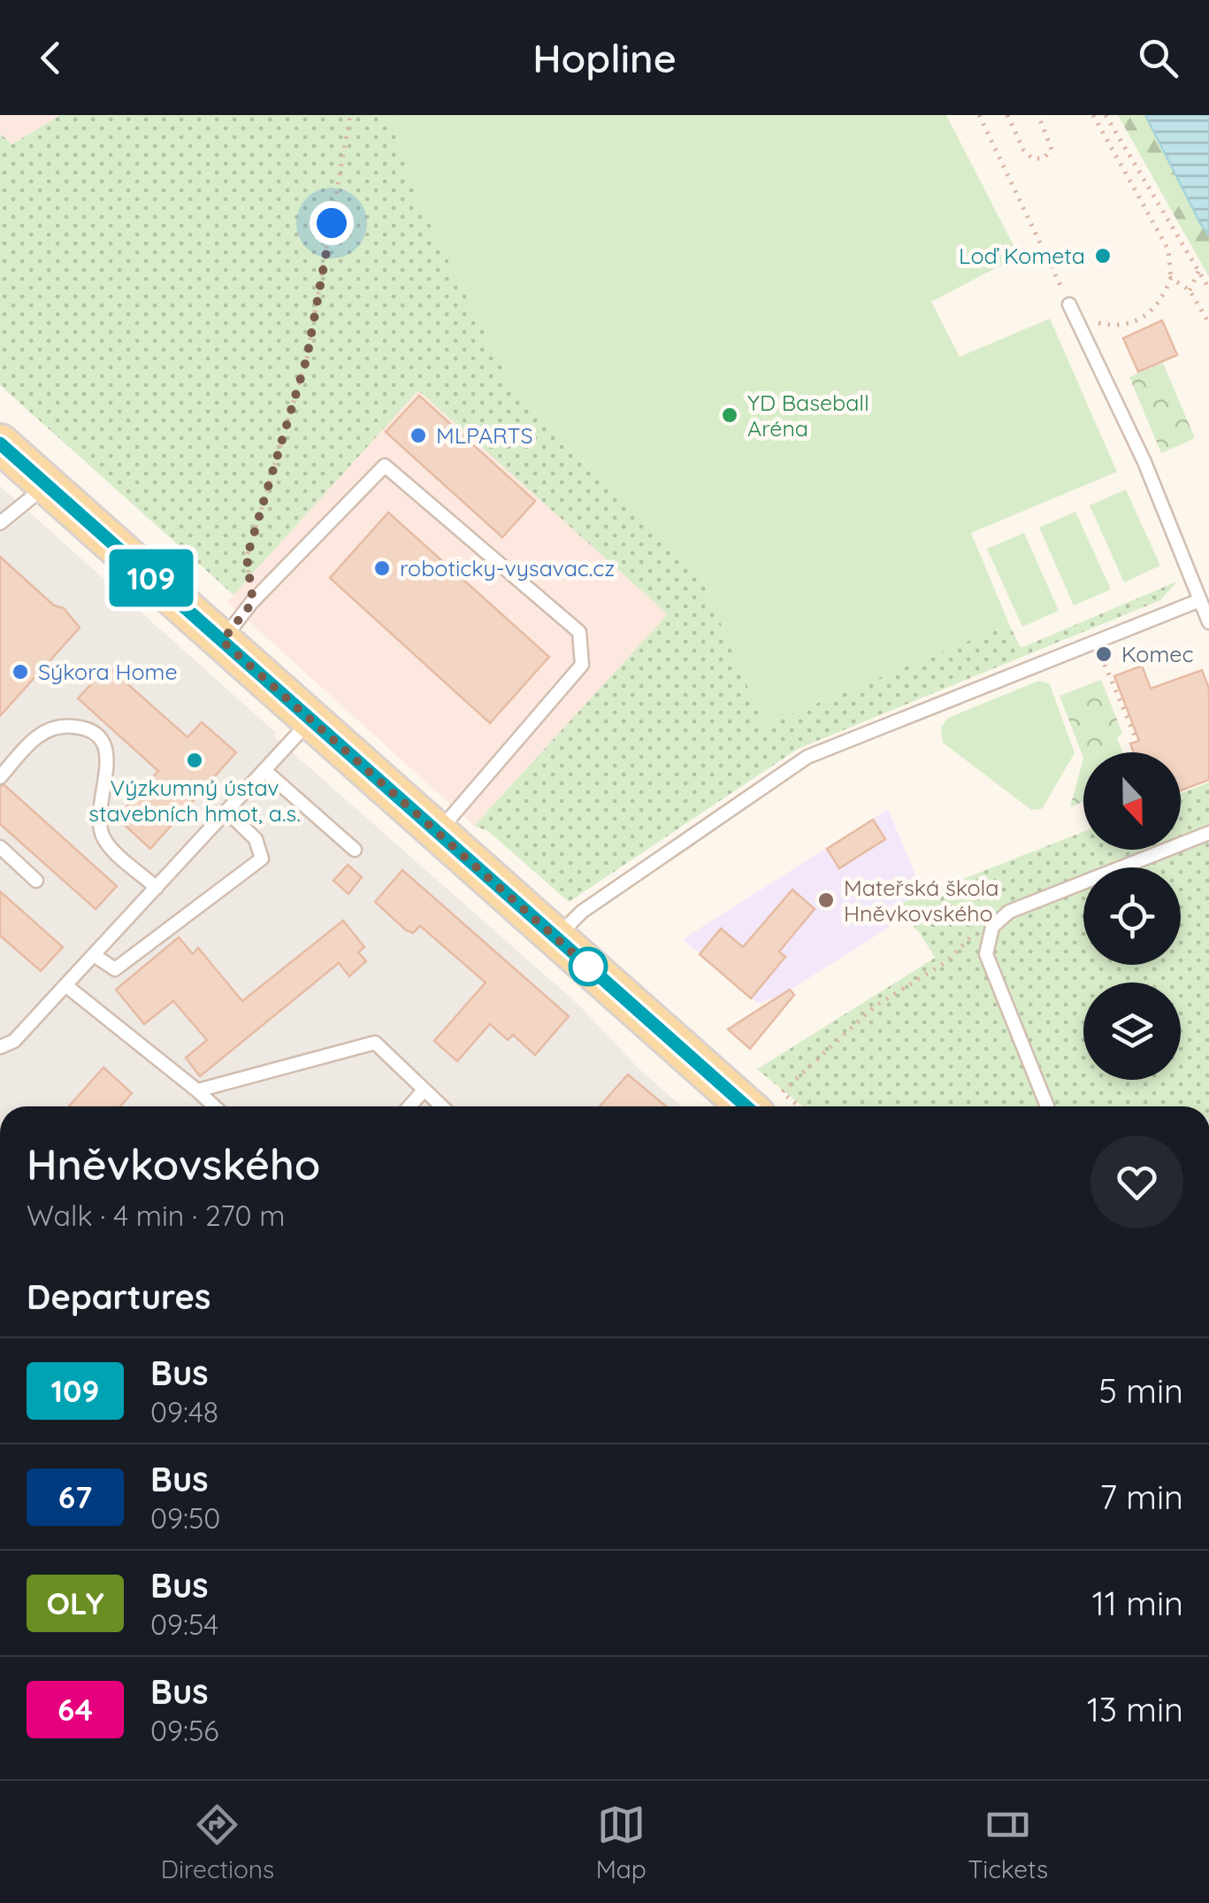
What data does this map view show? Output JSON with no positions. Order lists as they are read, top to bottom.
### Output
{
  "places": [
    "Loď Kometa",
    "YD Baseball Aréna",
    "MLPARTS",
    "roboticky-vysavac.cz",
    "Komec",
    "Sýkora Home",
    "Výzkumný ústav stavebních hmot, a.s.",
    "Mateřská škola Hněvkovského"
  ],
  "lines": ["bus line 109"],
  "north": "bottom",
  "page": {
    "header": "Hopline",
    "on_map": "109",
    "heading": [
      ["Hněvkovského", "Walk · 4 min · 270 m"],
      "Departures"
    ],
    "list": [
      {
        "mark": "109",
        "name": "Bus",
        "note": "09:48",
        "value": "5 min"
      },
      {
        "mark": "67",
        "name": "Bus",
        "note": "09:50",
        "value": "7 min"
      },
      {
        "mark": "OLY",
        "name": "Bus",
        "note": "09:54",
        "value": "11 min"
      },
      {
        "mark": "64",
        "name": "Bus",
        "note": "09:56",
        "value": "13 min"
      }
    ],
    "tabs": ["Directions", "Map", "Tickets"]
  }
}
